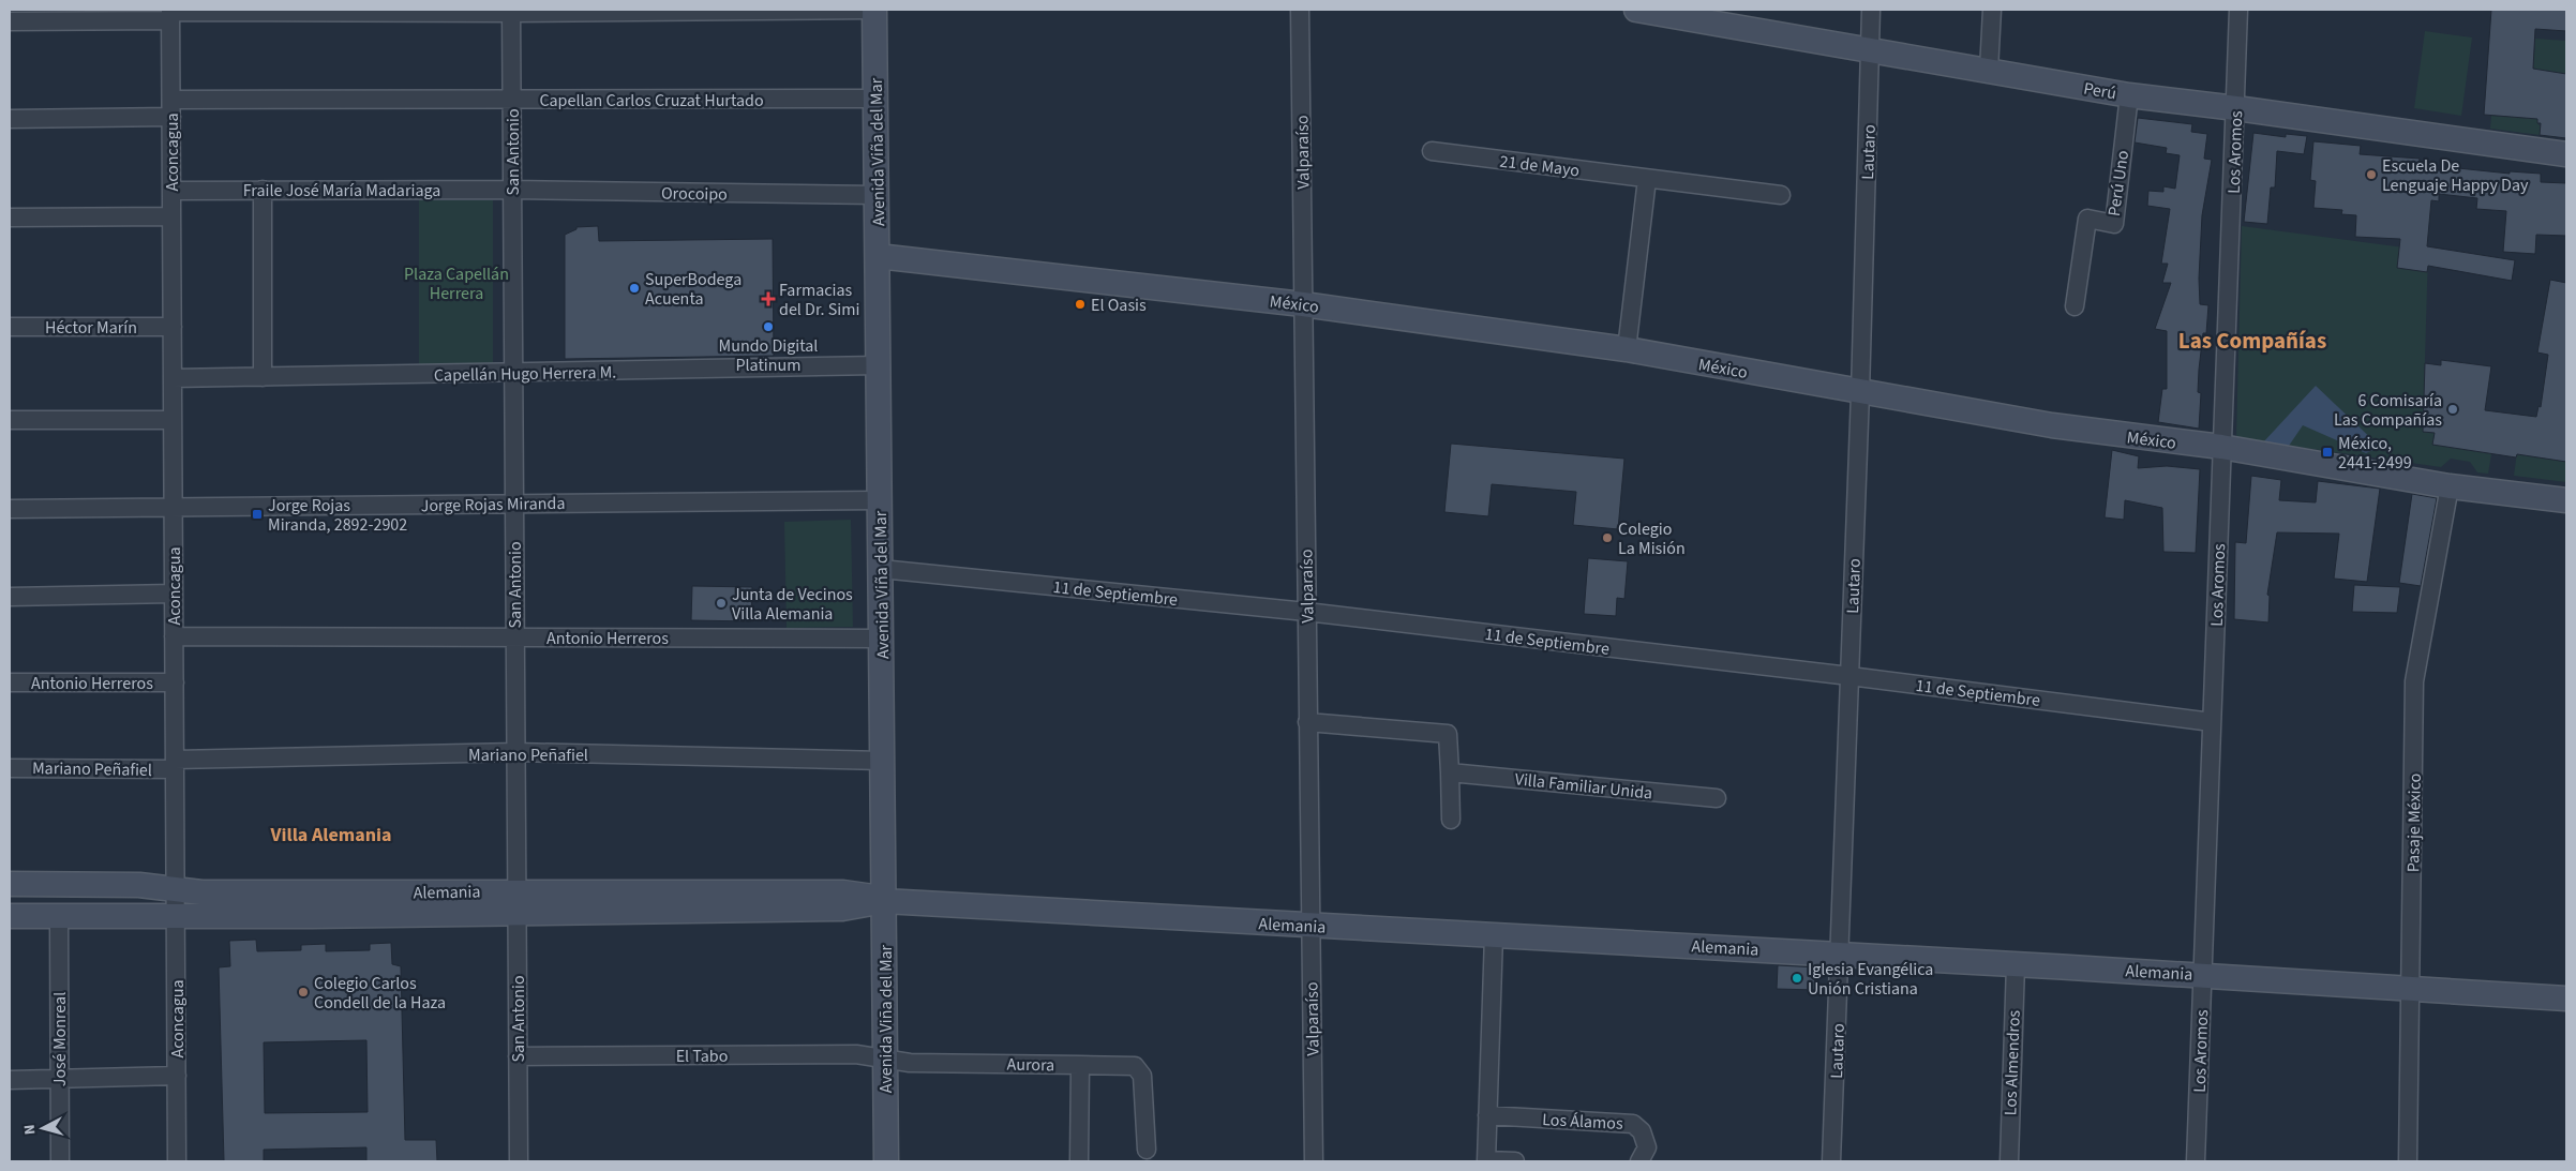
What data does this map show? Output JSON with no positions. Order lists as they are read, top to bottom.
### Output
{
  "streets": {
    "main road": [
      "Perú",
      "Avenida Viña del Mar",
      "México",
      "Alemania"
    ],
    "street": [
      "Capellan Carlos Cruzat Hurtado",
      "Aconcagua",
      "San Antonio",
      "Valparaíso",
      "Lautaro",
      "Los Aromos",
      "21 de Mayo",
      "Perú Uno",
      "Fraile José María Madariaga",
      "Orocoipo",
      "Héctor Marín",
      "Capellán Hugo Herrera M.",
      "Jorge Rojas Miranda",
      "11 de Septiembre",
      "Antonio Herreros",
      "Mariano Peñafiel",
      "Villa Familiar Unida",
      "Pasaje México",
      "José Monreal",
      "El Tabo",
      "Los Almendros",
      "Aurora",
      "Los Álamos"
    ]
  },
  "crossings": [
    ["Perú", "Lautaro"],
    ["Perú", "Los Aromos"],
    ["Perú", "Perú Uno"],
    ["Capellan Carlos Cruzat Hurtado", "Aconcagua"],
    ["Capellan Carlos Cruzat Hurtado", "San Antonio"],
    ["Capellan Carlos Cruzat Hurtado", "Avenida Viña del Mar"],
    ["Aconcagua", "Fraile José María Madariaga"],
    ["Aconcagua", "Héctor Marín"],
    ["Aconcagua", "Capellán Hugo Herrera M."],
    ["Aconcagua", "Jorge Rojas Miranda"],
    ["Aconcagua", "Antonio Herreros"],
    ["Aconcagua", "Mariano Peñafiel"],
    ["Aconcagua", "Alemania"],
    ["San Antonio", "Fraile José María Madariaga"],
    ["San Antonio", "Orocoipo"],
    ["San Antonio", "Capellán Hugo Herrera M."],
    ["San Antonio", "Jorge Rojas Miranda"],
    ["San Antonio", "Antonio Herreros"],
    ["San Antonio", "Mariano Peñafiel"],
    ["San Antonio", "Alemania"],
    ["San Antonio", "El Tabo"],
    ["Avenida Viña del Mar", "Orocoipo"],
    ["Avenida Viña del Mar", "México"],
    ["Avenida Viña del Mar", "Capellán Hugo Herrera M."],
    ["Avenida Viña del Mar", "Jorge Rojas Miranda"],
    ["Avenida Viña del Mar", "11 de Septiembre"],
    ["Avenida Viña del Mar", "Antonio Herreros"],
    ["Avenida Viña del Mar", "Mariano Peñafiel"],
    ["Avenida Viña del Mar", "Alemania"],
    ["Avenida Viña del Mar", "El Tabo"],
    ["Avenida Viña del Mar", "Aurora"],
    ["Valparaíso", "México"],
    ["Valparaíso", "11 de Septiembre"],
    ["Valparaíso", "Alemania"],
    ["Lautaro", "México"],
    ["Lautaro", "11 de Septiembre"],
    ["Lautaro", "Alemania"],
    ["Los Aromos", "México"],
    ["Los Aromos", "11 de Septiembre"],
    ["Los Aromos", "Alemania"],
    ["Fraile José María Madariaga", "Orocoipo"],
    ["México", "Pasaje México"],
    ["Pasaje México", "Alemania"],
    ["Alemania", "José Monreal"],
    ["Alemania", "Los Almendros"],
    ["El Tabo", "Aurora"]
  ],
  "districts": ["Las Compañías", "Villa Alemania"],
  "parks": ["Plaza Capellán Herrera"],
  "places": {
    "other": [
      "Escuela De Lenguaje Happy Day",
      "SuperBodega Acuenta",
      "El Oasis",
      "Mundo Digital Platinum",
      "6 Comisaría Las Compañías",
      "Colegio La Misión",
      "Junta de Vecinos Villa Alemania",
      "Iglesia Evangélica Unión Cristiana",
      "Colegio Carlos Condell de la Haza"
    ],
    "health": ["Farmacias del Dr. Simi"],
    "transit": ["México, 2441-2499", "Jorge Rojas Miranda, 2892-2902"]
  },
  "north": "left"
}
